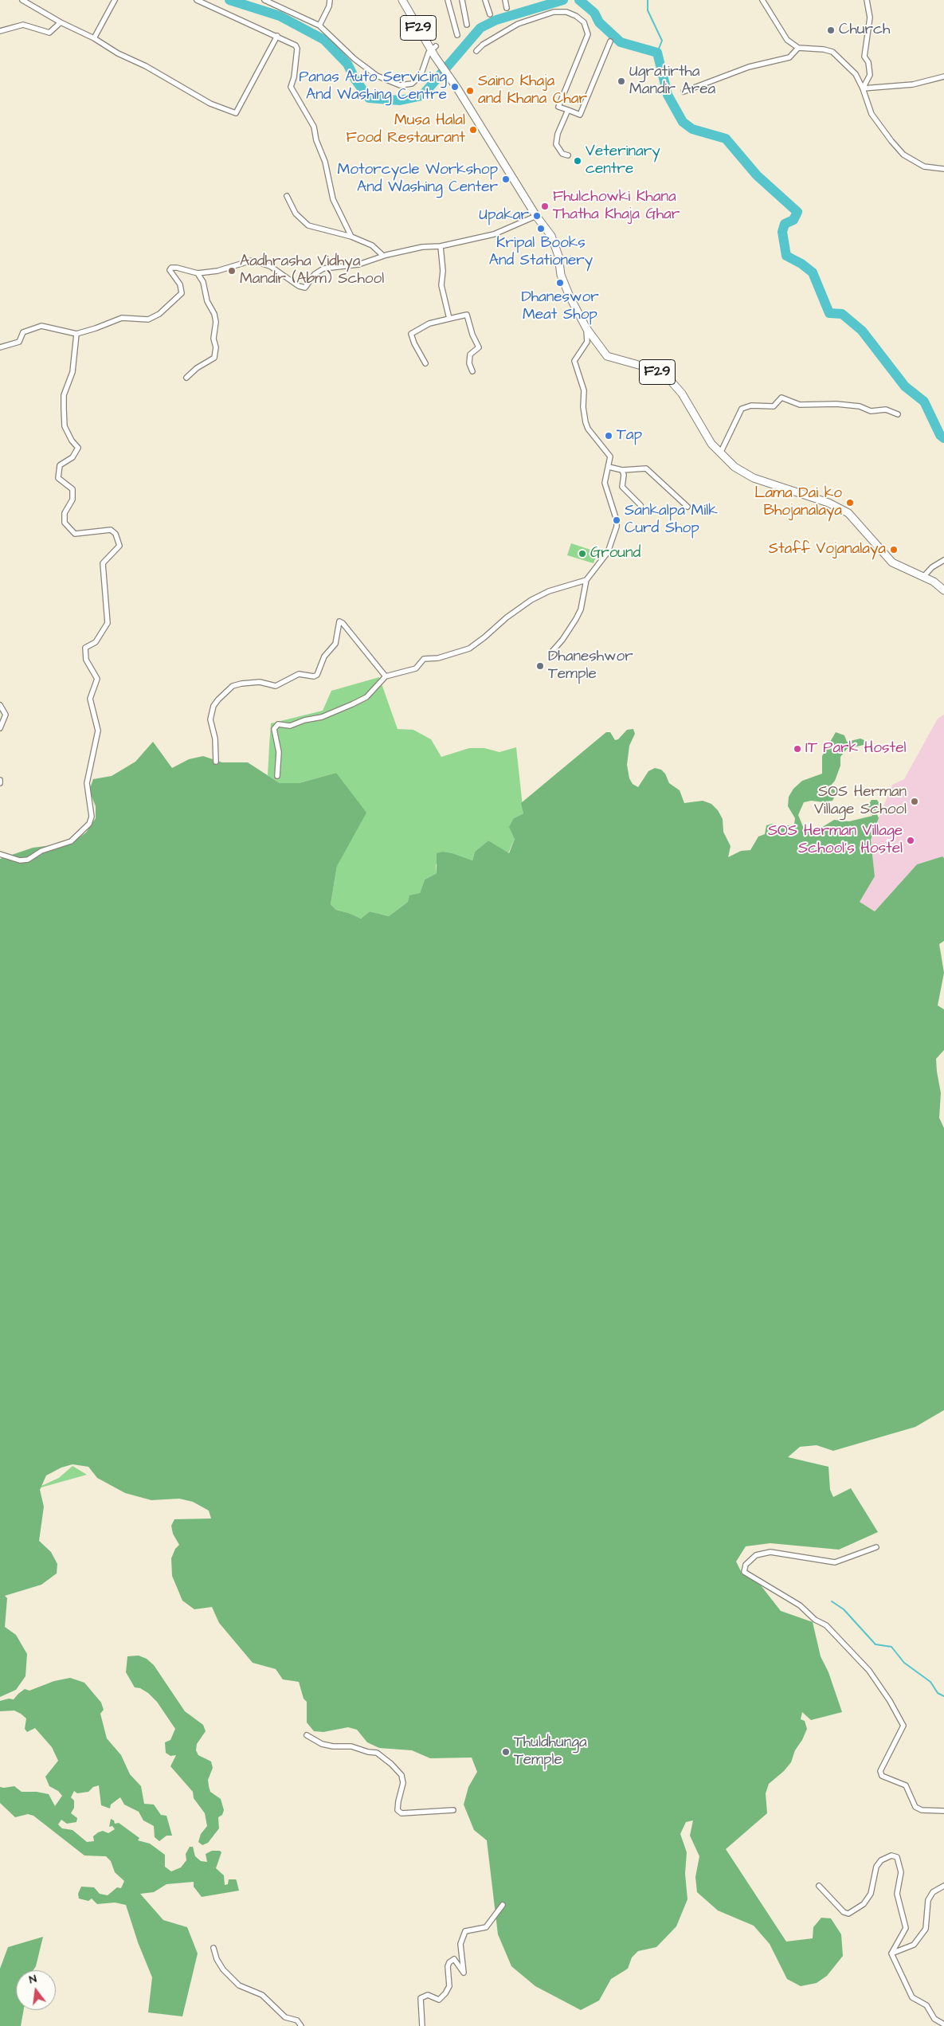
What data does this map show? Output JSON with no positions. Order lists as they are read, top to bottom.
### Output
{
  "streets": {
    "main road": ["F29"]
  },
  "places": [
    "Church",
    "Ugratirtha Mandir Area",
    "Panas Auto Servicing And Washing Centre",
    "Saino Khaja and Khana Char",
    "Musa Halal Food Restaurant",
    "Veterinary centre",
    "Motorcycle Workshop And Washing Center",
    "Fhulchowki Khana Thatha Khaja Ghar",
    "Upakar",
    "Kripal Books And Stationery",
    "Aadhrasha Vidhya Mandir (Abm) School",
    "Dhaneswor Meat Shop",
    "Tap",
    "Lama Dai ko Bhojanalaya",
    "Sankalpa Milk Curd Shop",
    "Staff Vojanalaya",
    "Ground",
    "Dhaneshwor Temple",
    "IT Park Hostel",
    "SOS Herman Village School",
    "SOS Herman Village School's Hostel",
    "Thuldhunga Temple"
  ],
  "north": "top"
}
